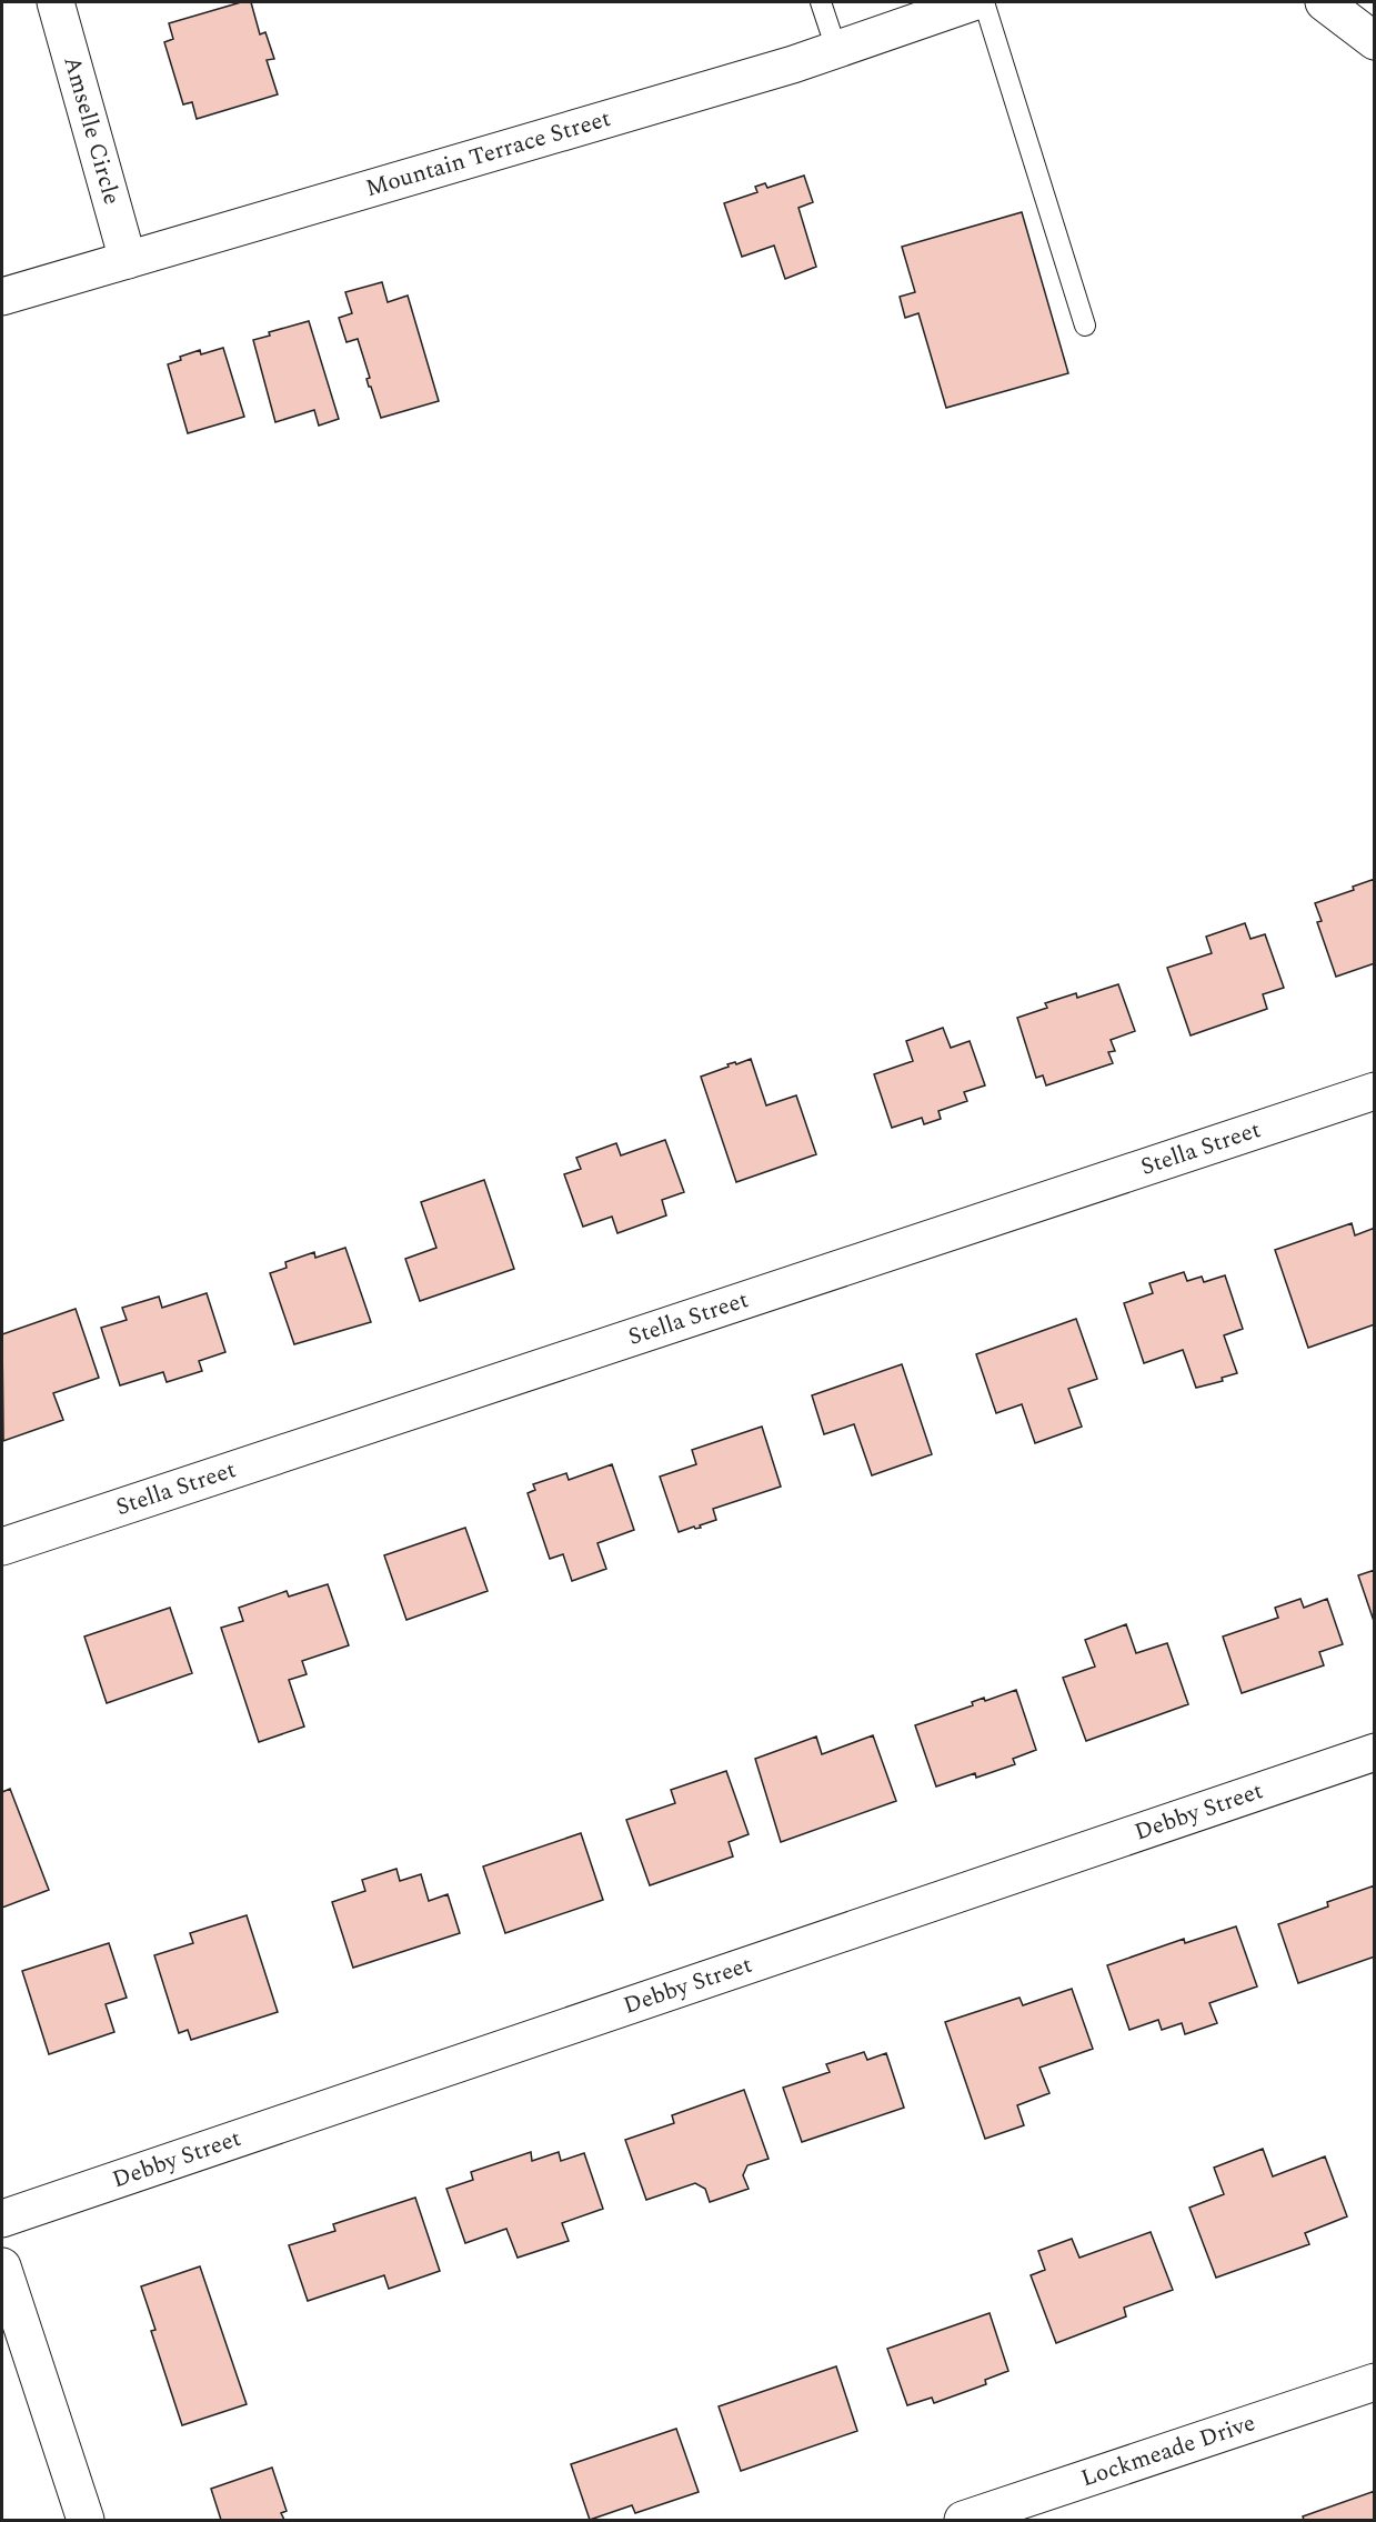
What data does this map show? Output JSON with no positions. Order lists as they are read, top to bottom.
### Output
{
  "streets": {
    "street": [
      "Amselle Circle",
      "Mountain Terrace Street",
      "Stella Street",
      "Debby Street",
      "Lockmeade Drive"
    ]
  },
  "crossings": [
    ["Amselle Circle", "Mountain Terrace Street"]
  ]
}
